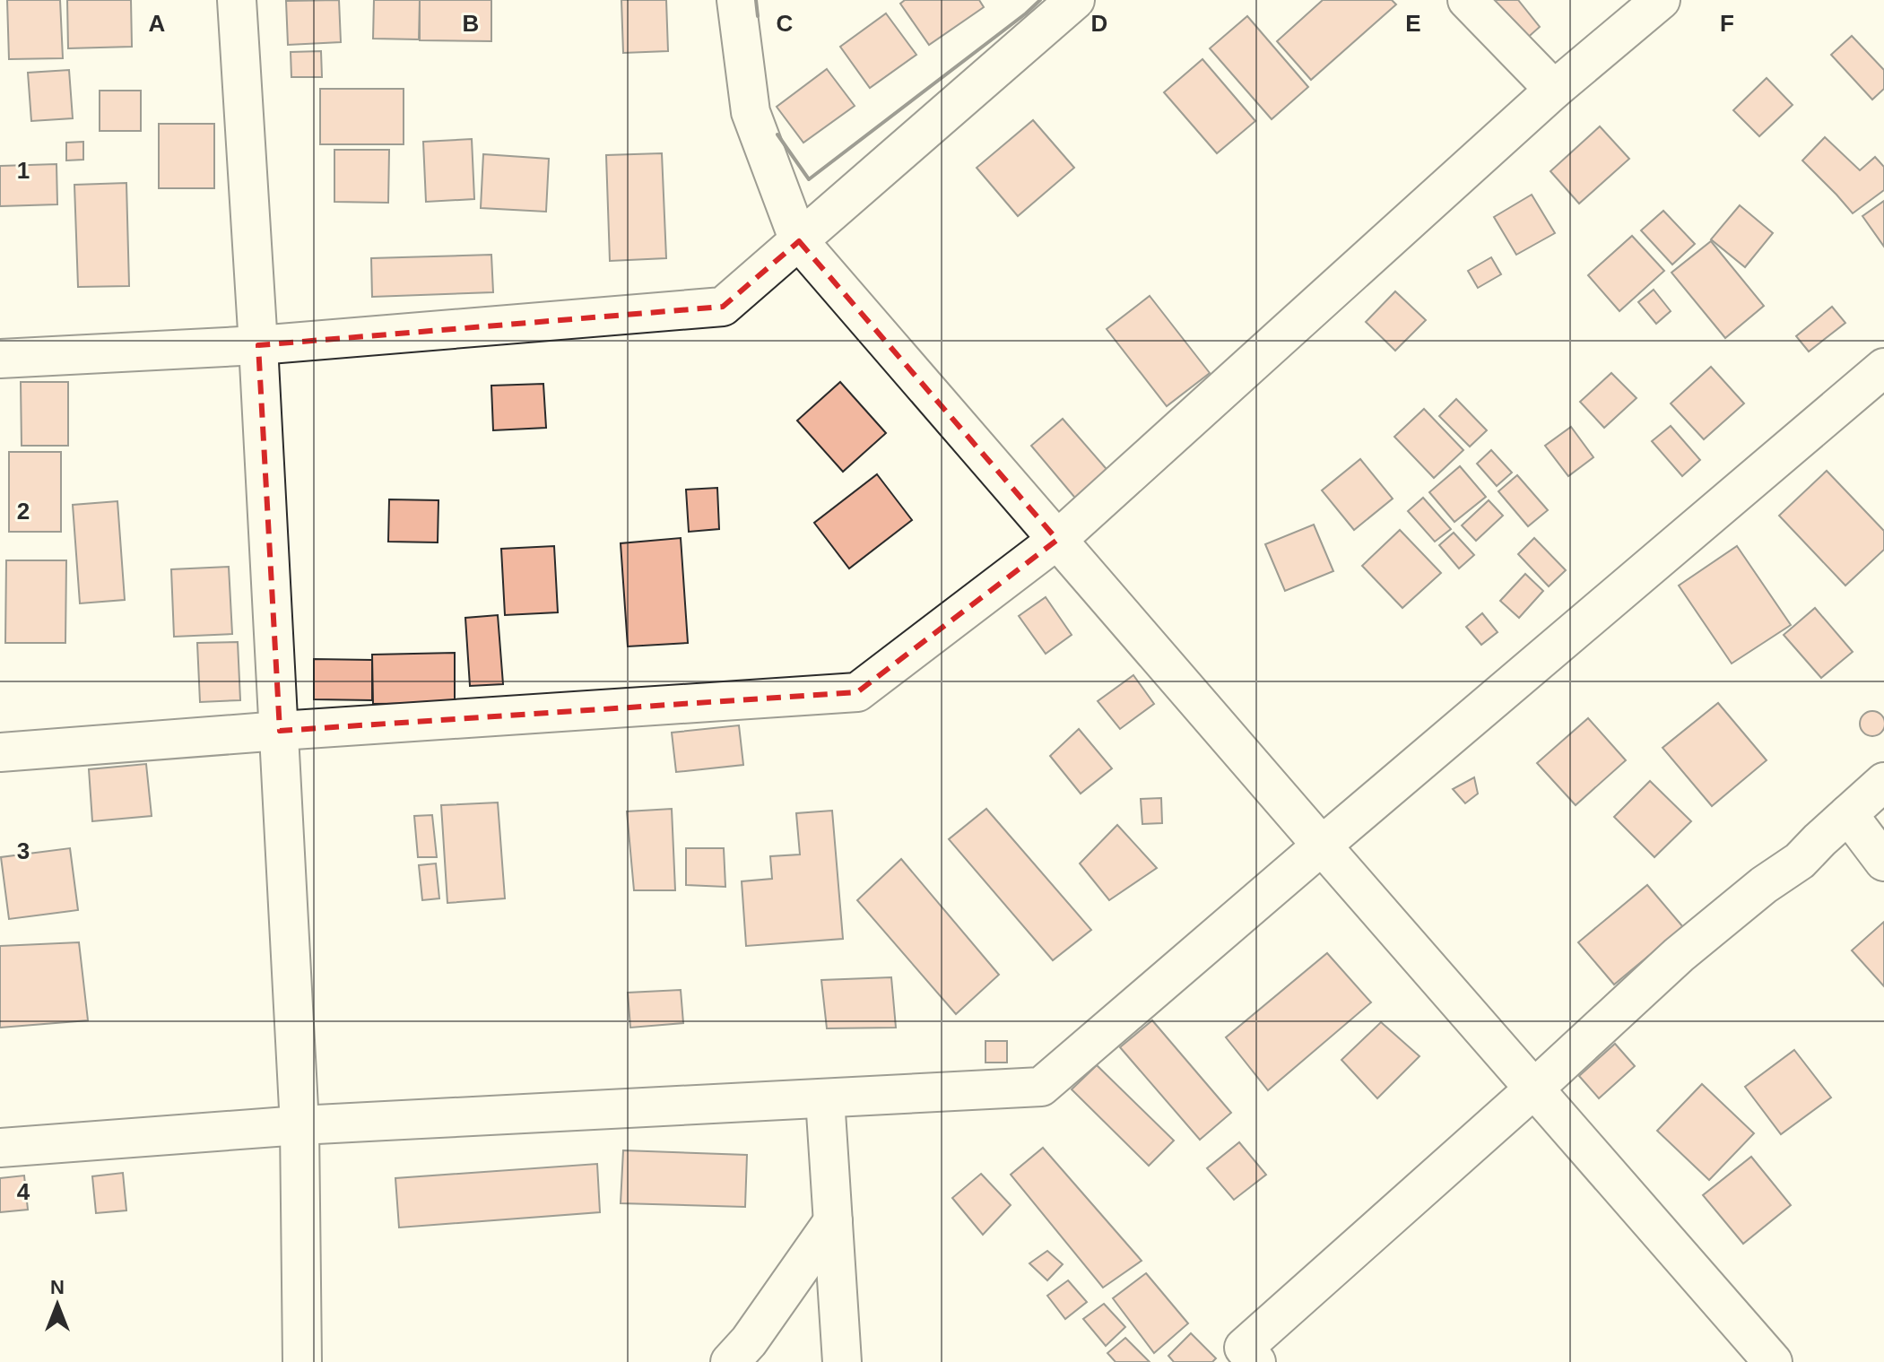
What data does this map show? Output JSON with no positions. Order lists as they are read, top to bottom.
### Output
{
  "north": "top",
  "grid": {
    "columns": [
      "A",
      "B",
      "C",
      "D",
      "E",
      "F"
    ],
    "rows": [
      "1",
      "2",
      "3",
      "4"
    ]
  }
}
